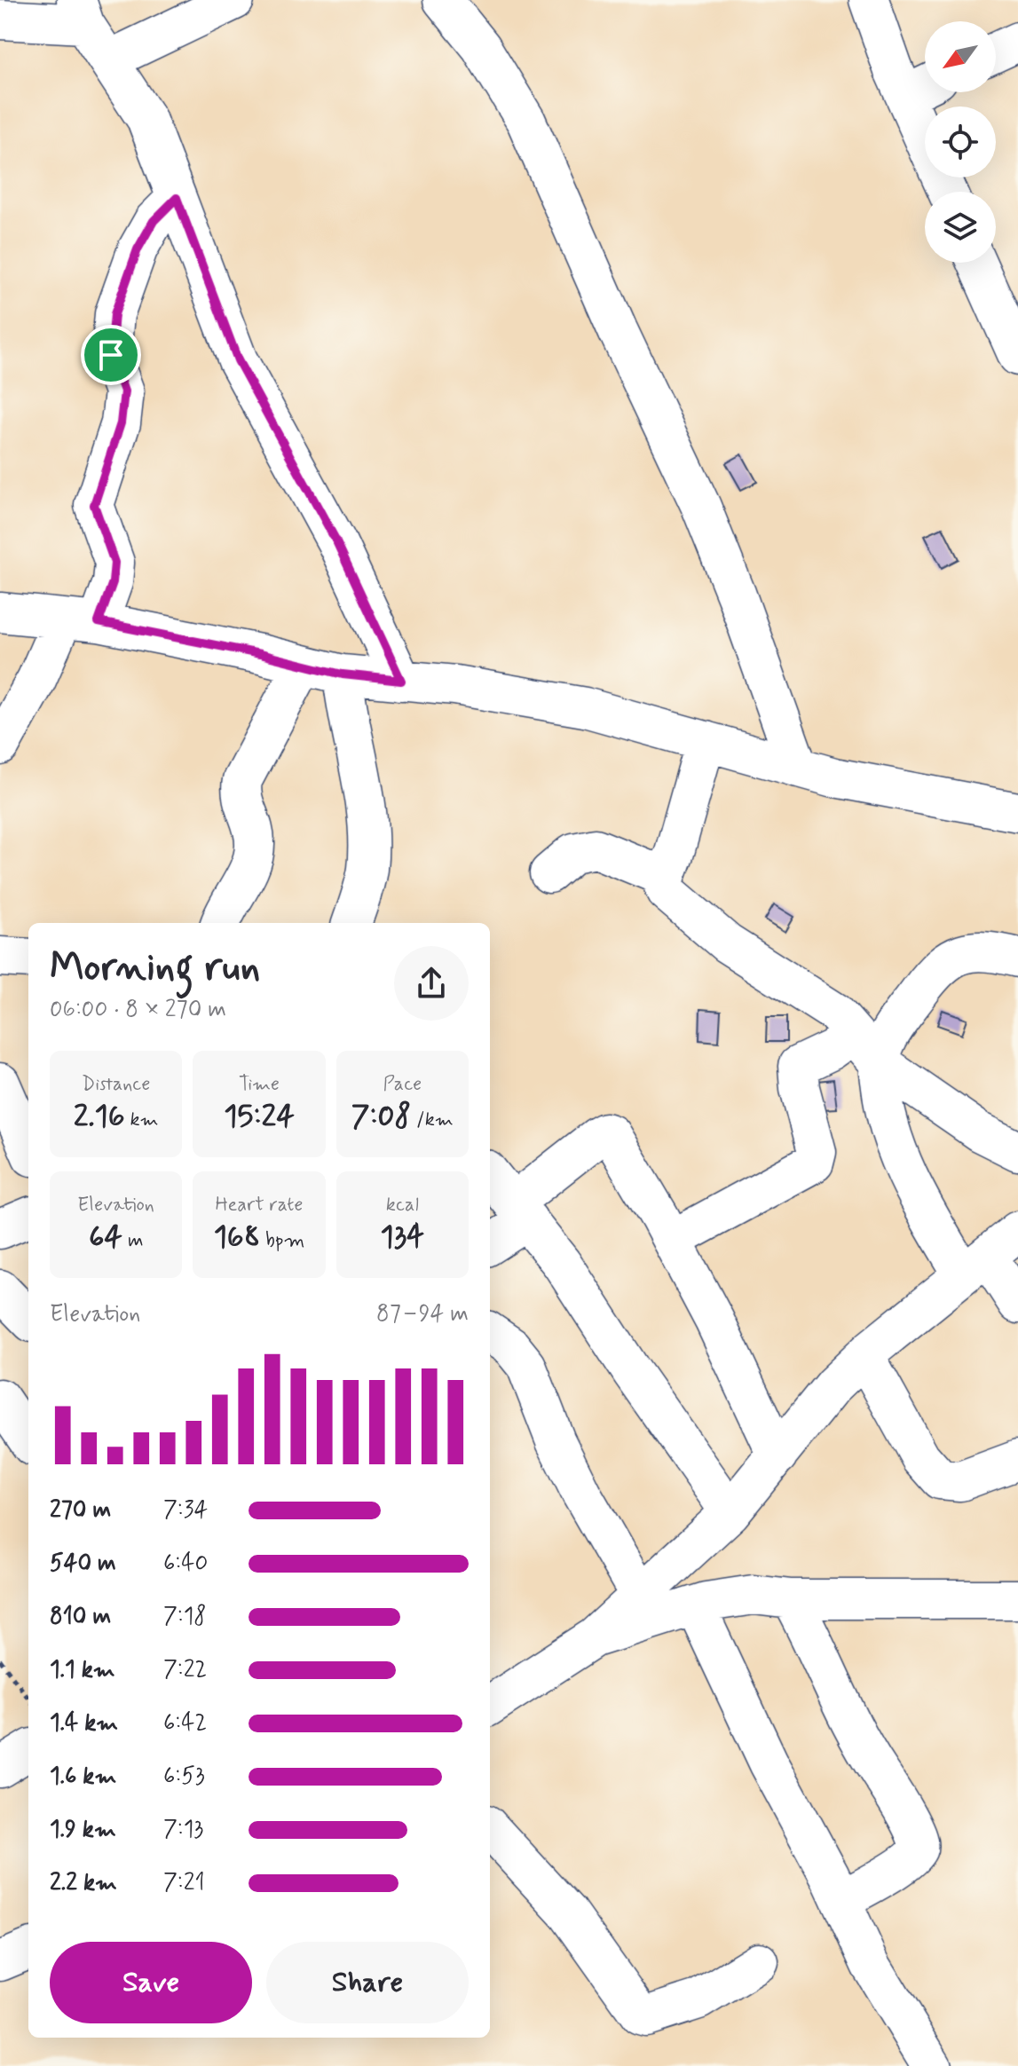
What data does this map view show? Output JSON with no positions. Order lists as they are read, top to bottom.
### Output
{
  "north": "bottom left",
  "page": {
    "heading": ["Morning run", "06:00 · 8 × 270 m"],
    "stats": [
      ["Distance", "2.16 km"],
      ["Time", "15:24"],
      ["Pace", "7:08 /km"],
      ["Elevation", "64 m"],
      ["Heart rate", "168 bpm"],
      ["kcal", "134"]
    ],
    "chart": ["Elevation", "87–94 m"],
    "list": [
      {
        "name": "270 m",
        "note": "7:34"
      },
      {
        "name": "540 m",
        "note": "6:40"
      },
      {
        "name": "810 m",
        "note": "7:18"
      },
      {
        "name": "1.1 km",
        "note": "7:22"
      },
      {
        "name": "1.4 km",
        "note": "6:42"
      },
      {
        "name": "1.6 km",
        "note": "6:53"
      },
      {
        "name": "1.9 km",
        "note": "7:13"
      },
      {
        "name": "2.2 km",
        "note": "7:21"
      }
    ],
    "buttons": ["Save", "Share"]
  }
}
